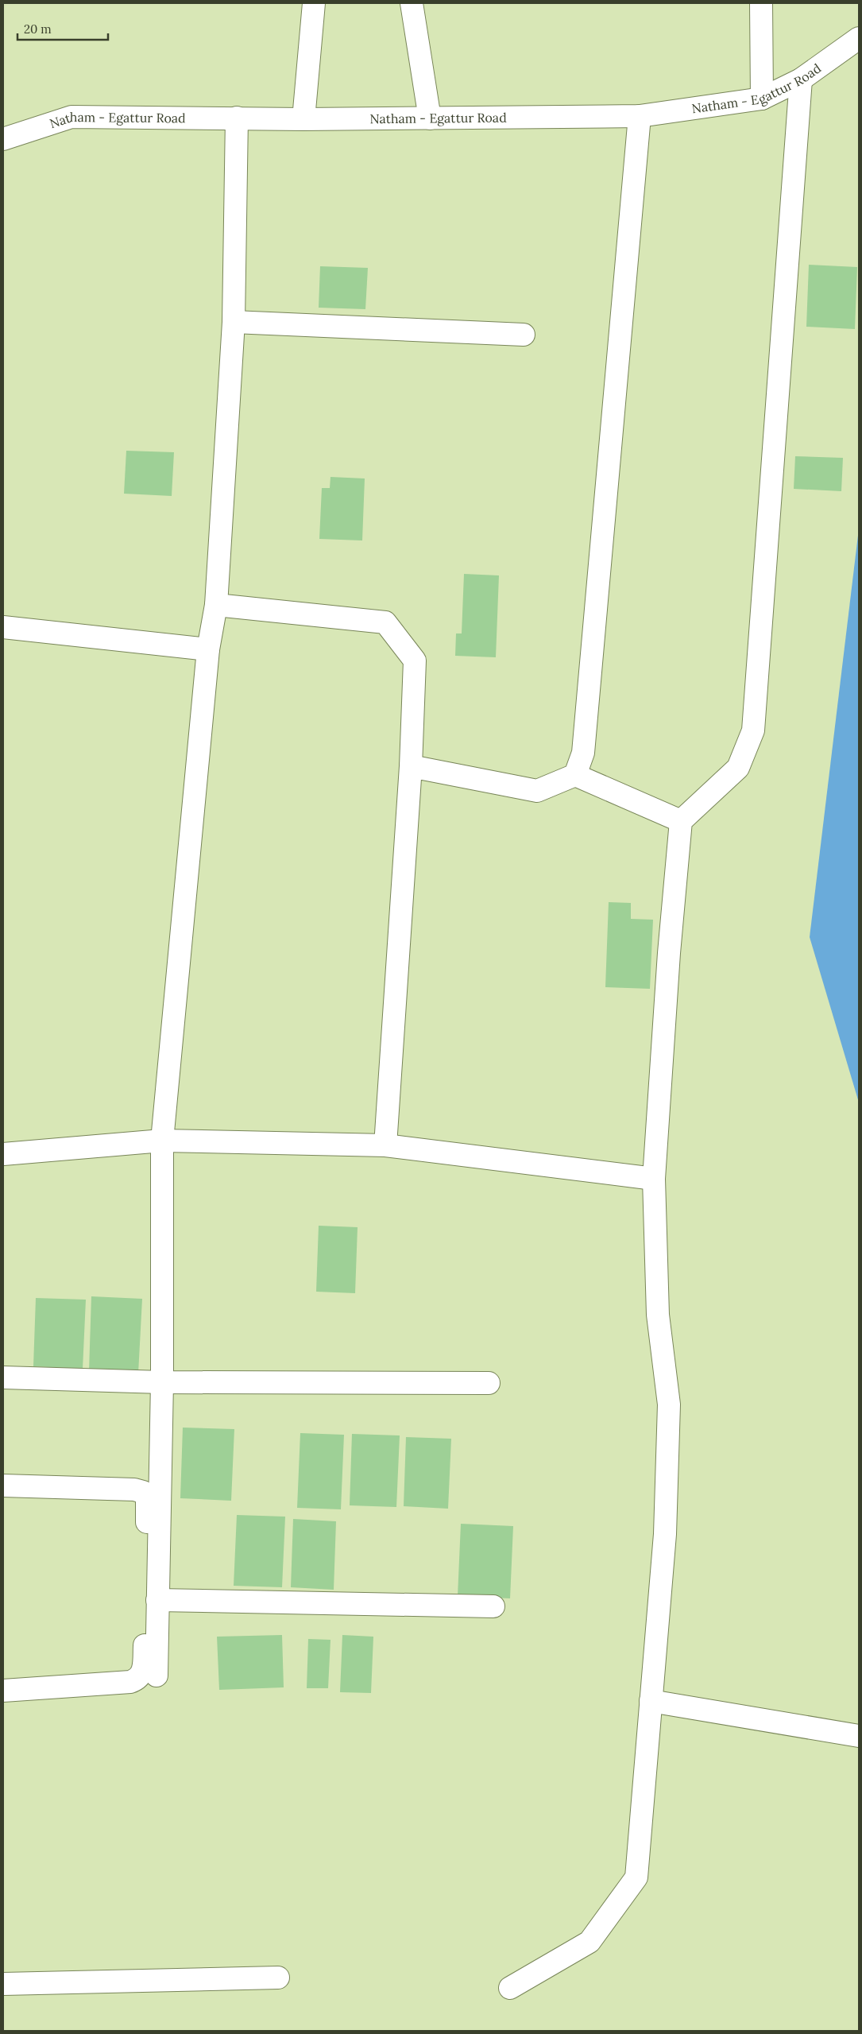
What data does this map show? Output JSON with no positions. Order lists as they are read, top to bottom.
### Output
{
  "streets": {
    "street": ["Natham - Egattur Road"]
  },
  "scale_bar": "20 m"
}
